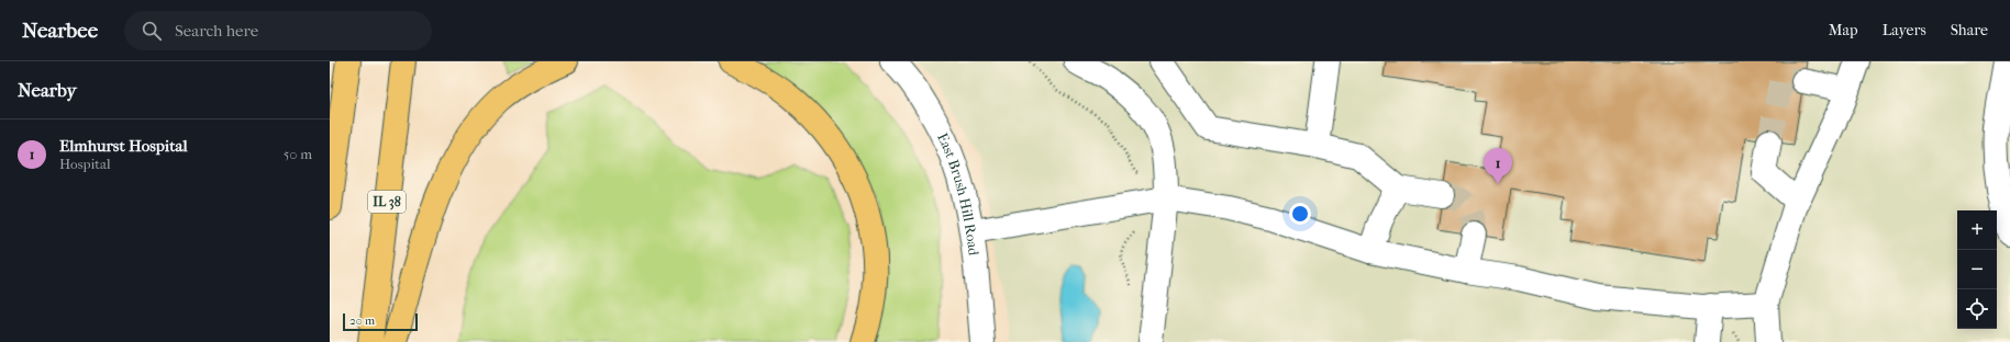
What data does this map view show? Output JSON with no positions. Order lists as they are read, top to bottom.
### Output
{
  "streets": {
    "highway": ["IL 38"],
    "street": ["East Brush Hill Road"]
  },
  "scale_bar": "20 m",
  "page": {
    "header": "Nearbee",
    "search": "Search here",
    "nav": ["Map", "Layers", "Share"],
    "heading": "Nearby",
    "list": [
      {
        "mark": "1",
        "name": "Elmhurst Hospital",
        "note": "Hospital",
        "value": "50 m"
      }
    ],
    "pins": "1",
    "map_buttons": ["+", "−"],
    "scale": "20 m"
  }
}
